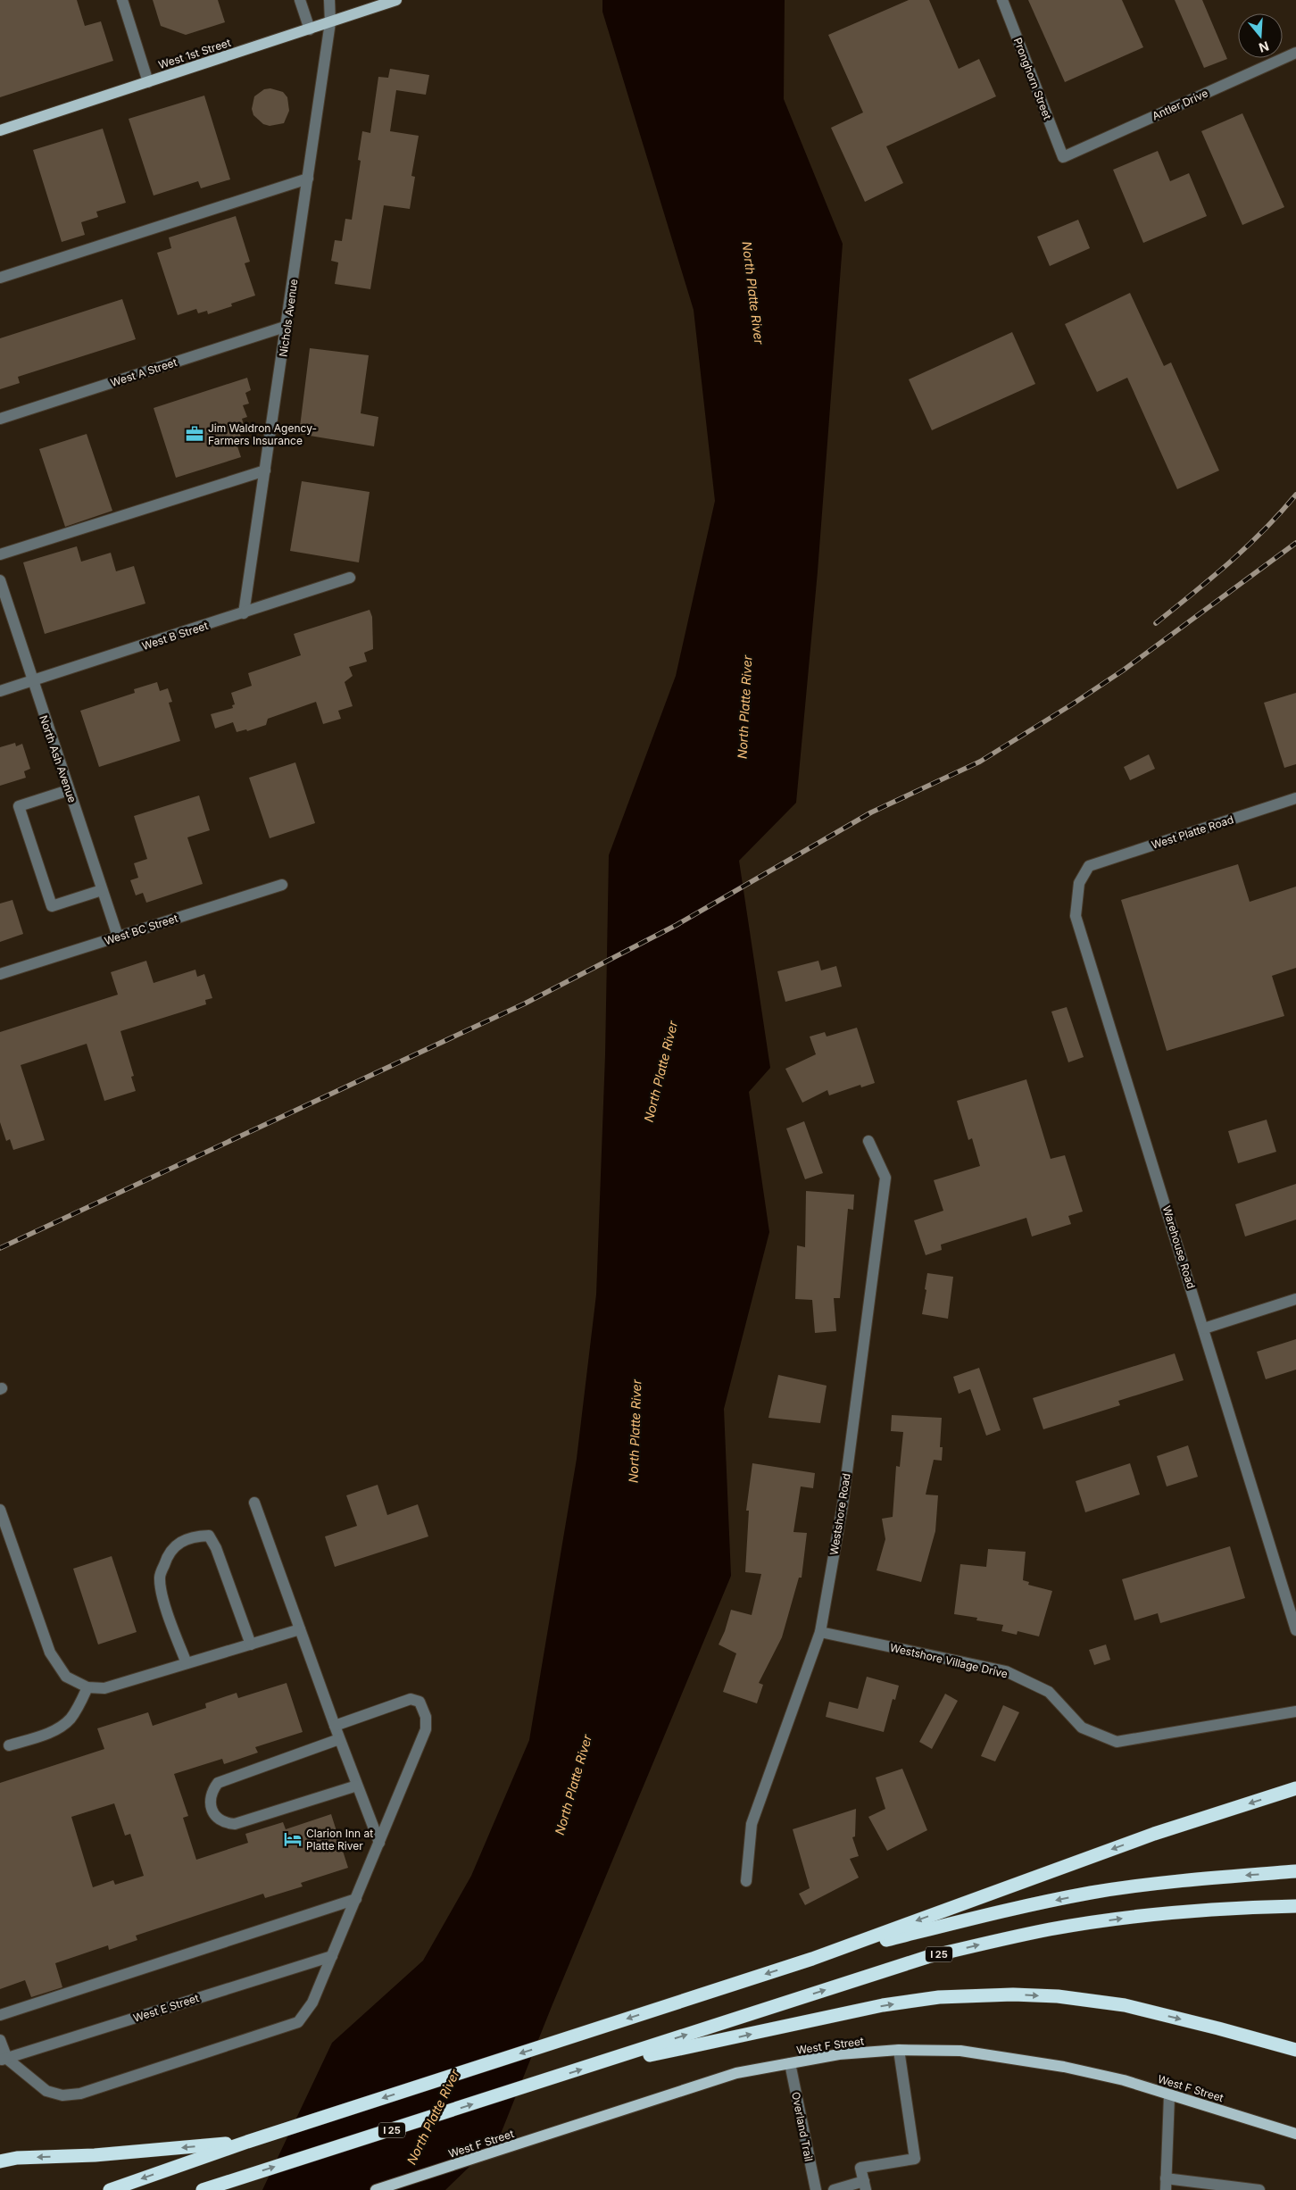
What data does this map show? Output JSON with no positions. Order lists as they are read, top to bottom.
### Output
{
  "streets": {
    "highway": ["I 25"],
    "main road": ["West 1st Street", "West F Street"],
    "street": [
      "Pronghorn Street",
      "Antler Drive",
      "Nichols Avenue",
      "West A Street",
      "West B Street",
      "North Ash Avenue",
      "West Platte Road",
      "West BC Street",
      "Warehouse Road",
      "Westshore Road",
      "Westshore Village Drive",
      "West E Street",
      "Overland Trail"
    ]
  },
  "crossings": [
    ["West 1st Street", "Nichols Avenue"],
    ["Pronghorn Street", "Antler Drive"],
    ["Nichols Avenue", "West A Street"],
    ["Nichols Avenue", "West B Street"],
    ["West B Street", "North Ash Avenue"],
    ["North Ash Avenue", "West BC Street"],
    ["West Platte Road", "Warehouse Road"],
    ["Westshore Road", "Westshore Village Drive"],
    ["West F Street", "Overland Trail"]
  ],
  "water": ["North Platte River"],
  "places": {
    "office": ["Jim Waldron Agency- Farmers Insurance"],
    "hotel": ["Clarion Inn at Platte River"]
  },
  "north": "bottom"
}
